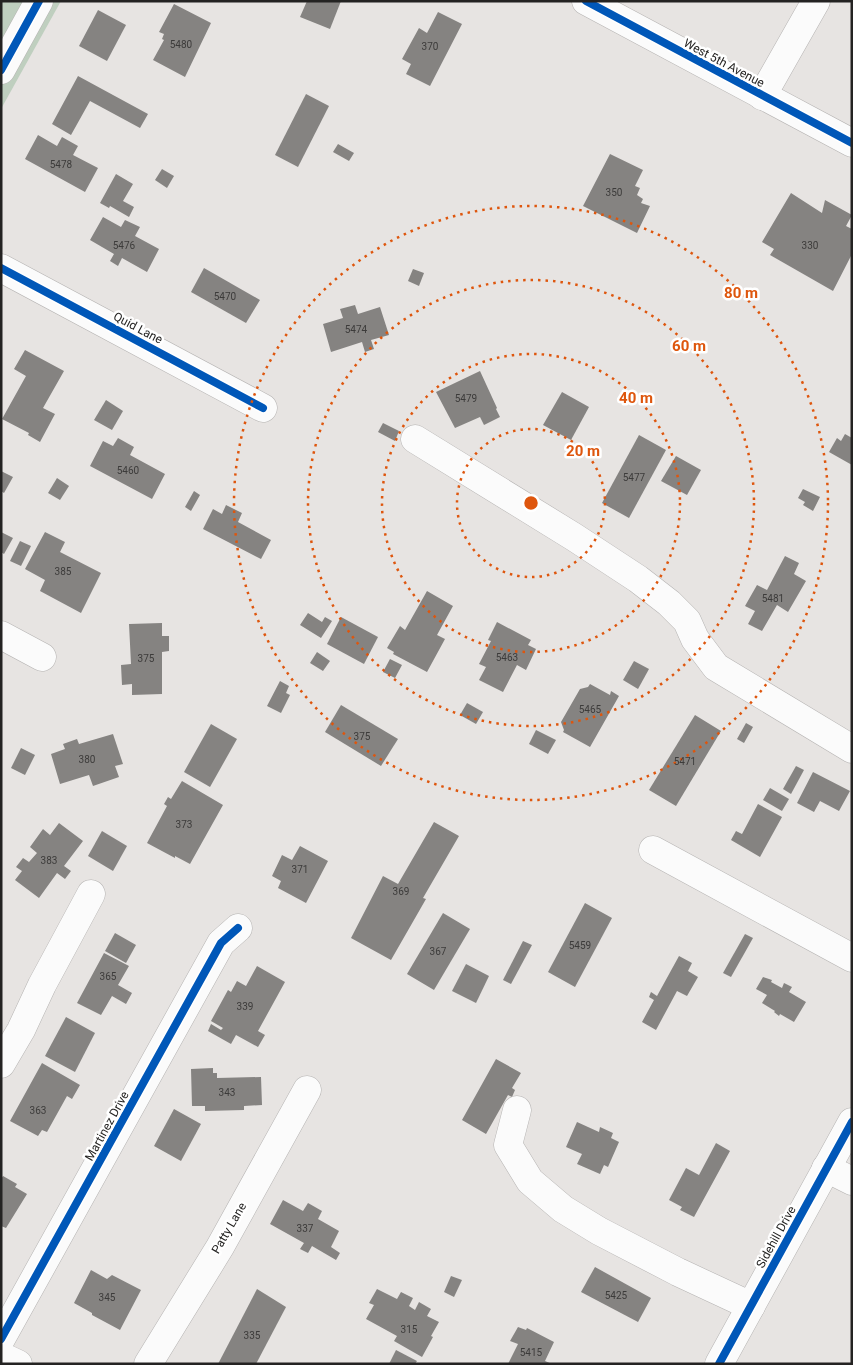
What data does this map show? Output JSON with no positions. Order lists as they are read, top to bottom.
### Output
{
  "streets": {
    "street": [
      "West 5th Avenue",
      "Quid Lane",
      "Martinez Drive",
      "Patty Lane",
      "Sidehill Drive"
    ]
  },
  "house_numbers": [
    "5480",
    "370",
    "5478",
    "350",
    "5476",
    "330",
    "5470",
    "5474",
    "5479",
    "5460",
    "5477",
    "385",
    "5481",
    "5463",
    "375",
    "5465",
    "375",
    "380",
    "5471",
    "373",
    "383",
    "371",
    "369",
    "5459",
    "367",
    "365",
    "339",
    "343",
    "363",
    "337",
    "5425",
    "345",
    "315",
    "335",
    "5415"
  ],
  "rings": [
    "80 m",
    "60 m",
    "40 m",
    "20 m"
  ]
}
